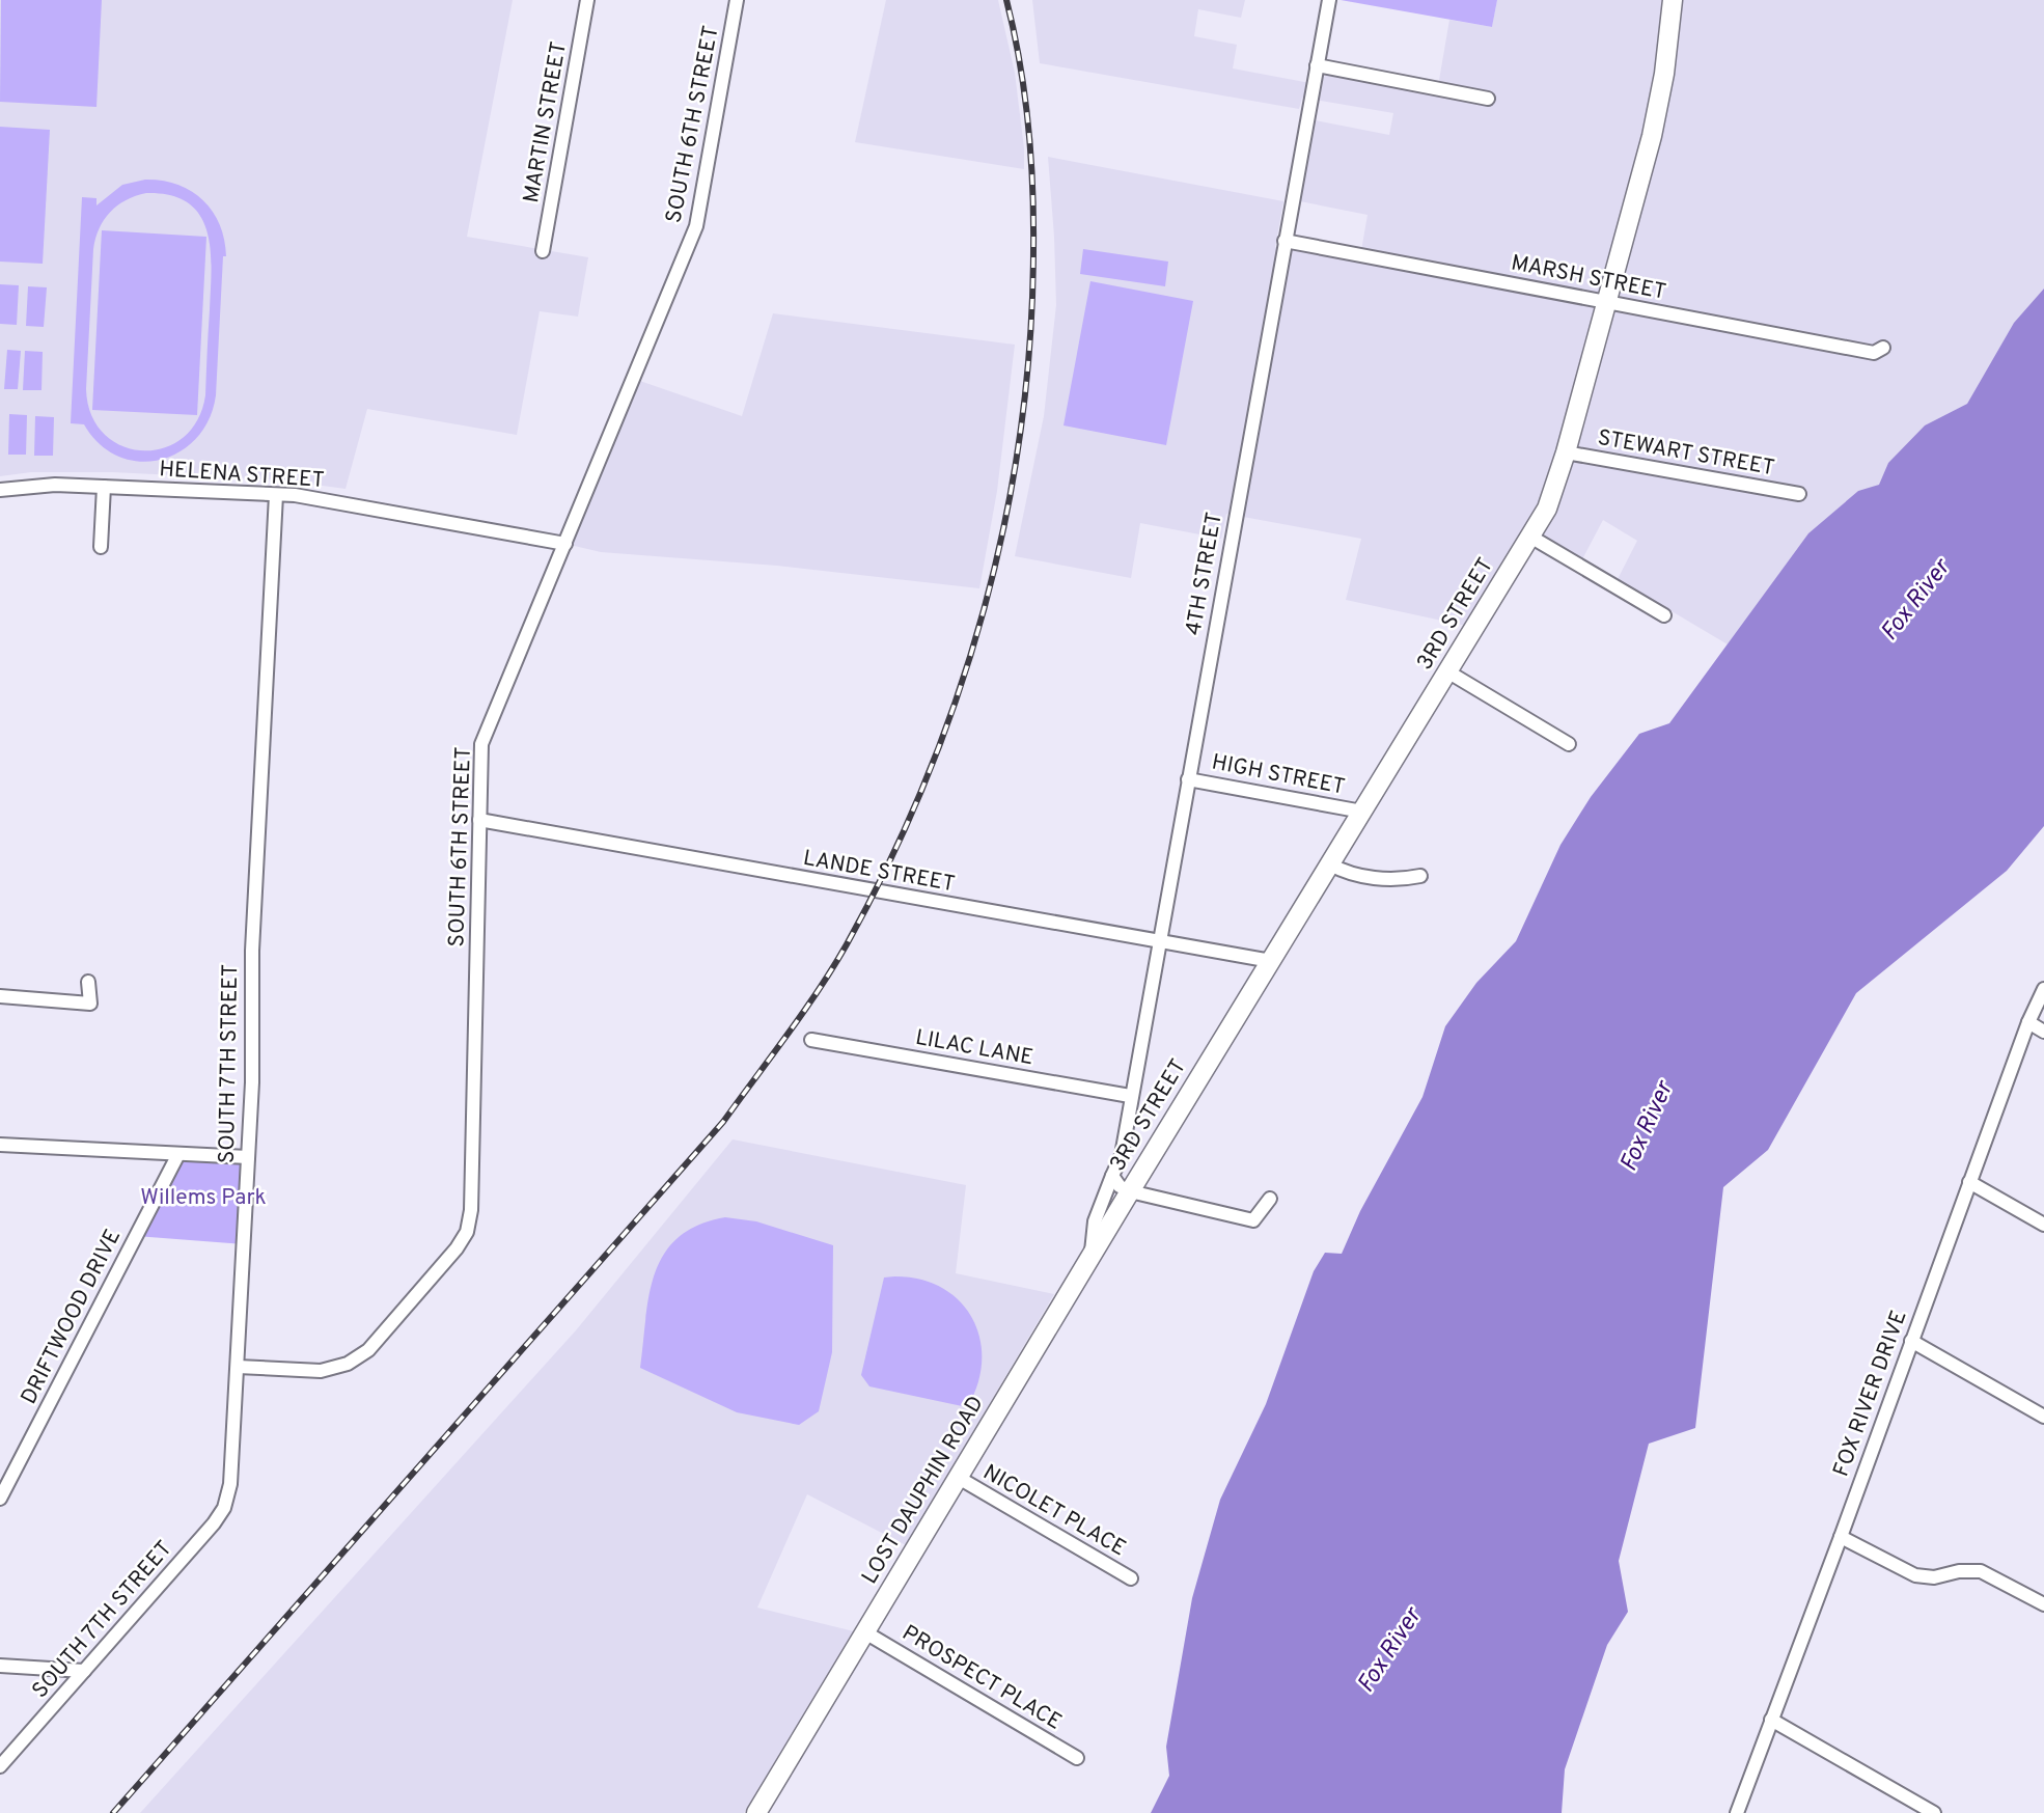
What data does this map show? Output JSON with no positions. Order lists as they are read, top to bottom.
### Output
{
  "streets": {
    "main road": ["3RD STREET", "LOST DAUPHIN ROAD"],
    "street": [
      "MARTIN STREET",
      "SOUTH 6TH STREET",
      "MARSH STREET",
      "STEWART STREET",
      "HELENA STREET",
      "4TH STREET",
      "HIGH STREET",
      "LANDE STREET",
      "LILAC LANE",
      "SOUTH 7TH STREET",
      "DRIFTWOOD DRIVE",
      "FOX RIVER DRIVE",
      "NICOLET PLACE",
      "PROSPECT PLACE"
    ]
  },
  "crossings": [
    ["SOUTH 6TH STREET", "HELENA STREET"],
    ["SOUTH 6TH STREET", "LANDE STREET"],
    ["SOUTH 6TH STREET", "SOUTH 7TH STREET"],
    ["MARSH STREET", "4TH STREET"],
    ["MARSH STREET", "3RD STREET"],
    ["STEWART STREET", "3RD STREET"],
    ["HELENA STREET", "SOUTH 7TH STREET"],
    ["4TH STREET", "3RD STREET"],
    ["4TH STREET", "HIGH STREET"],
    ["4TH STREET", "LANDE STREET"],
    ["4TH STREET", "LILAC LANE"],
    ["4TH STREET", "LOST DAUPHIN ROAD"],
    ["3RD STREET", "HIGH STREET"],
    ["3RD STREET", "LANDE STREET"],
    ["3RD STREET", "LOST DAUPHIN ROAD"],
    ["LOST DAUPHIN ROAD", "NICOLET PLACE"],
    ["LOST DAUPHIN ROAD", "PROSPECT PLACE"]
  ],
  "water": ["Fox River"],
  "parks": ["Willems Park"]
}
